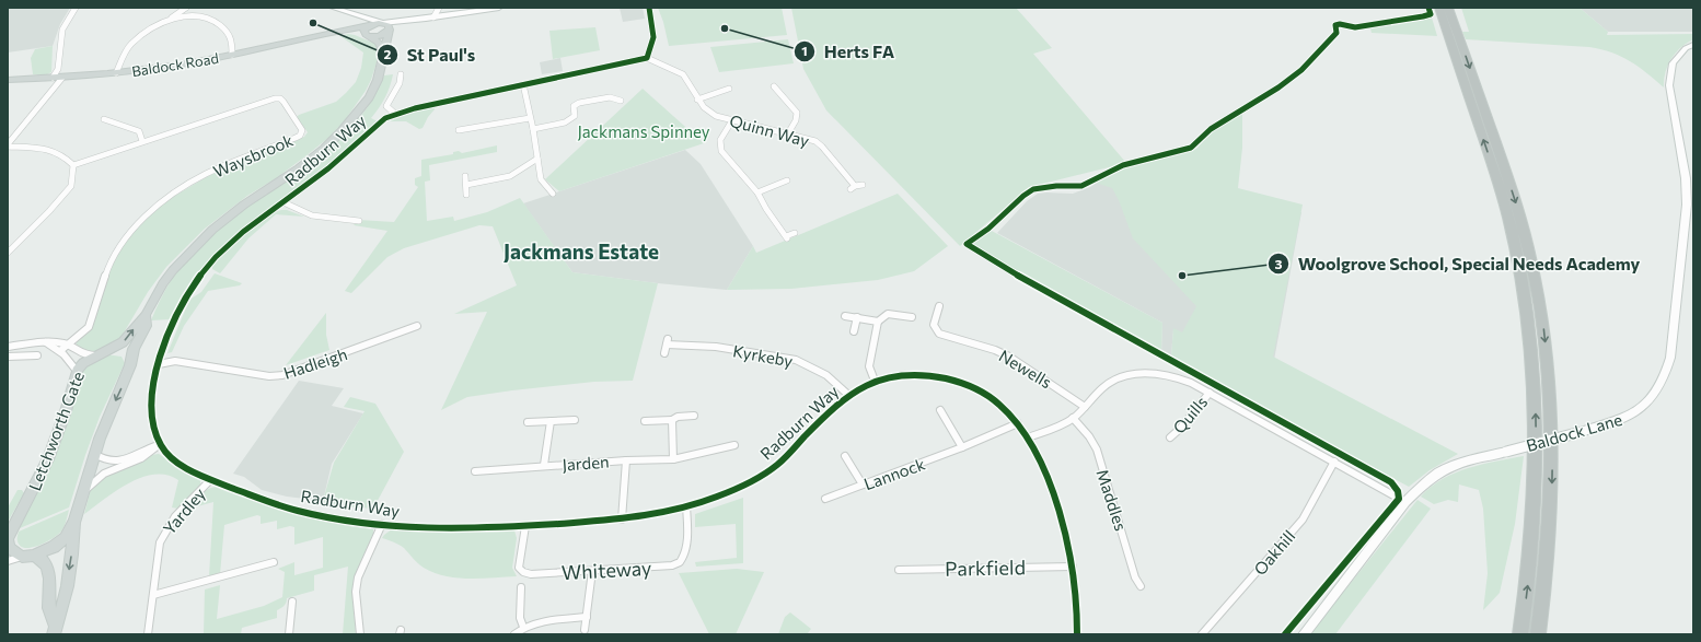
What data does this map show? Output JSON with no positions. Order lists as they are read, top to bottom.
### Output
{
  "streets": {
    "main road": ["Baldock Road", "Letchworth Gate"],
    "street": [
      "Quinn Way",
      "Radburn Way",
      "Waysbrook",
      "Kyrkeby",
      "Hadleigh",
      "Newells",
      "Quills",
      "Baldock Lane",
      "Jarden",
      "Lannock",
      "Maddles",
      "Yardley",
      "Oakhill",
      "Parkfield",
      "Whiteway"
    ]
  },
  "crossings": [
    ["Quinn Way", "Radburn Way"],
    ["Radburn Way", "Kyrkeby"],
    ["Radburn Way", "Hadleigh"],
    ["Radburn Way", "Jarden"],
    ["Radburn Way", "Lannock"],
    ["Radburn Way", "Yardley"],
    ["Radburn Way", "Parkfield"],
    ["Radburn Way", "Whiteway"]
  ],
  "districts": ["Jackmans Estate"],
  "parks": ["Jackmans Spinney"],
  "places": ["St Paul's", "Herts FA", "Woolgrove School, Special Needs Academy"]
}
